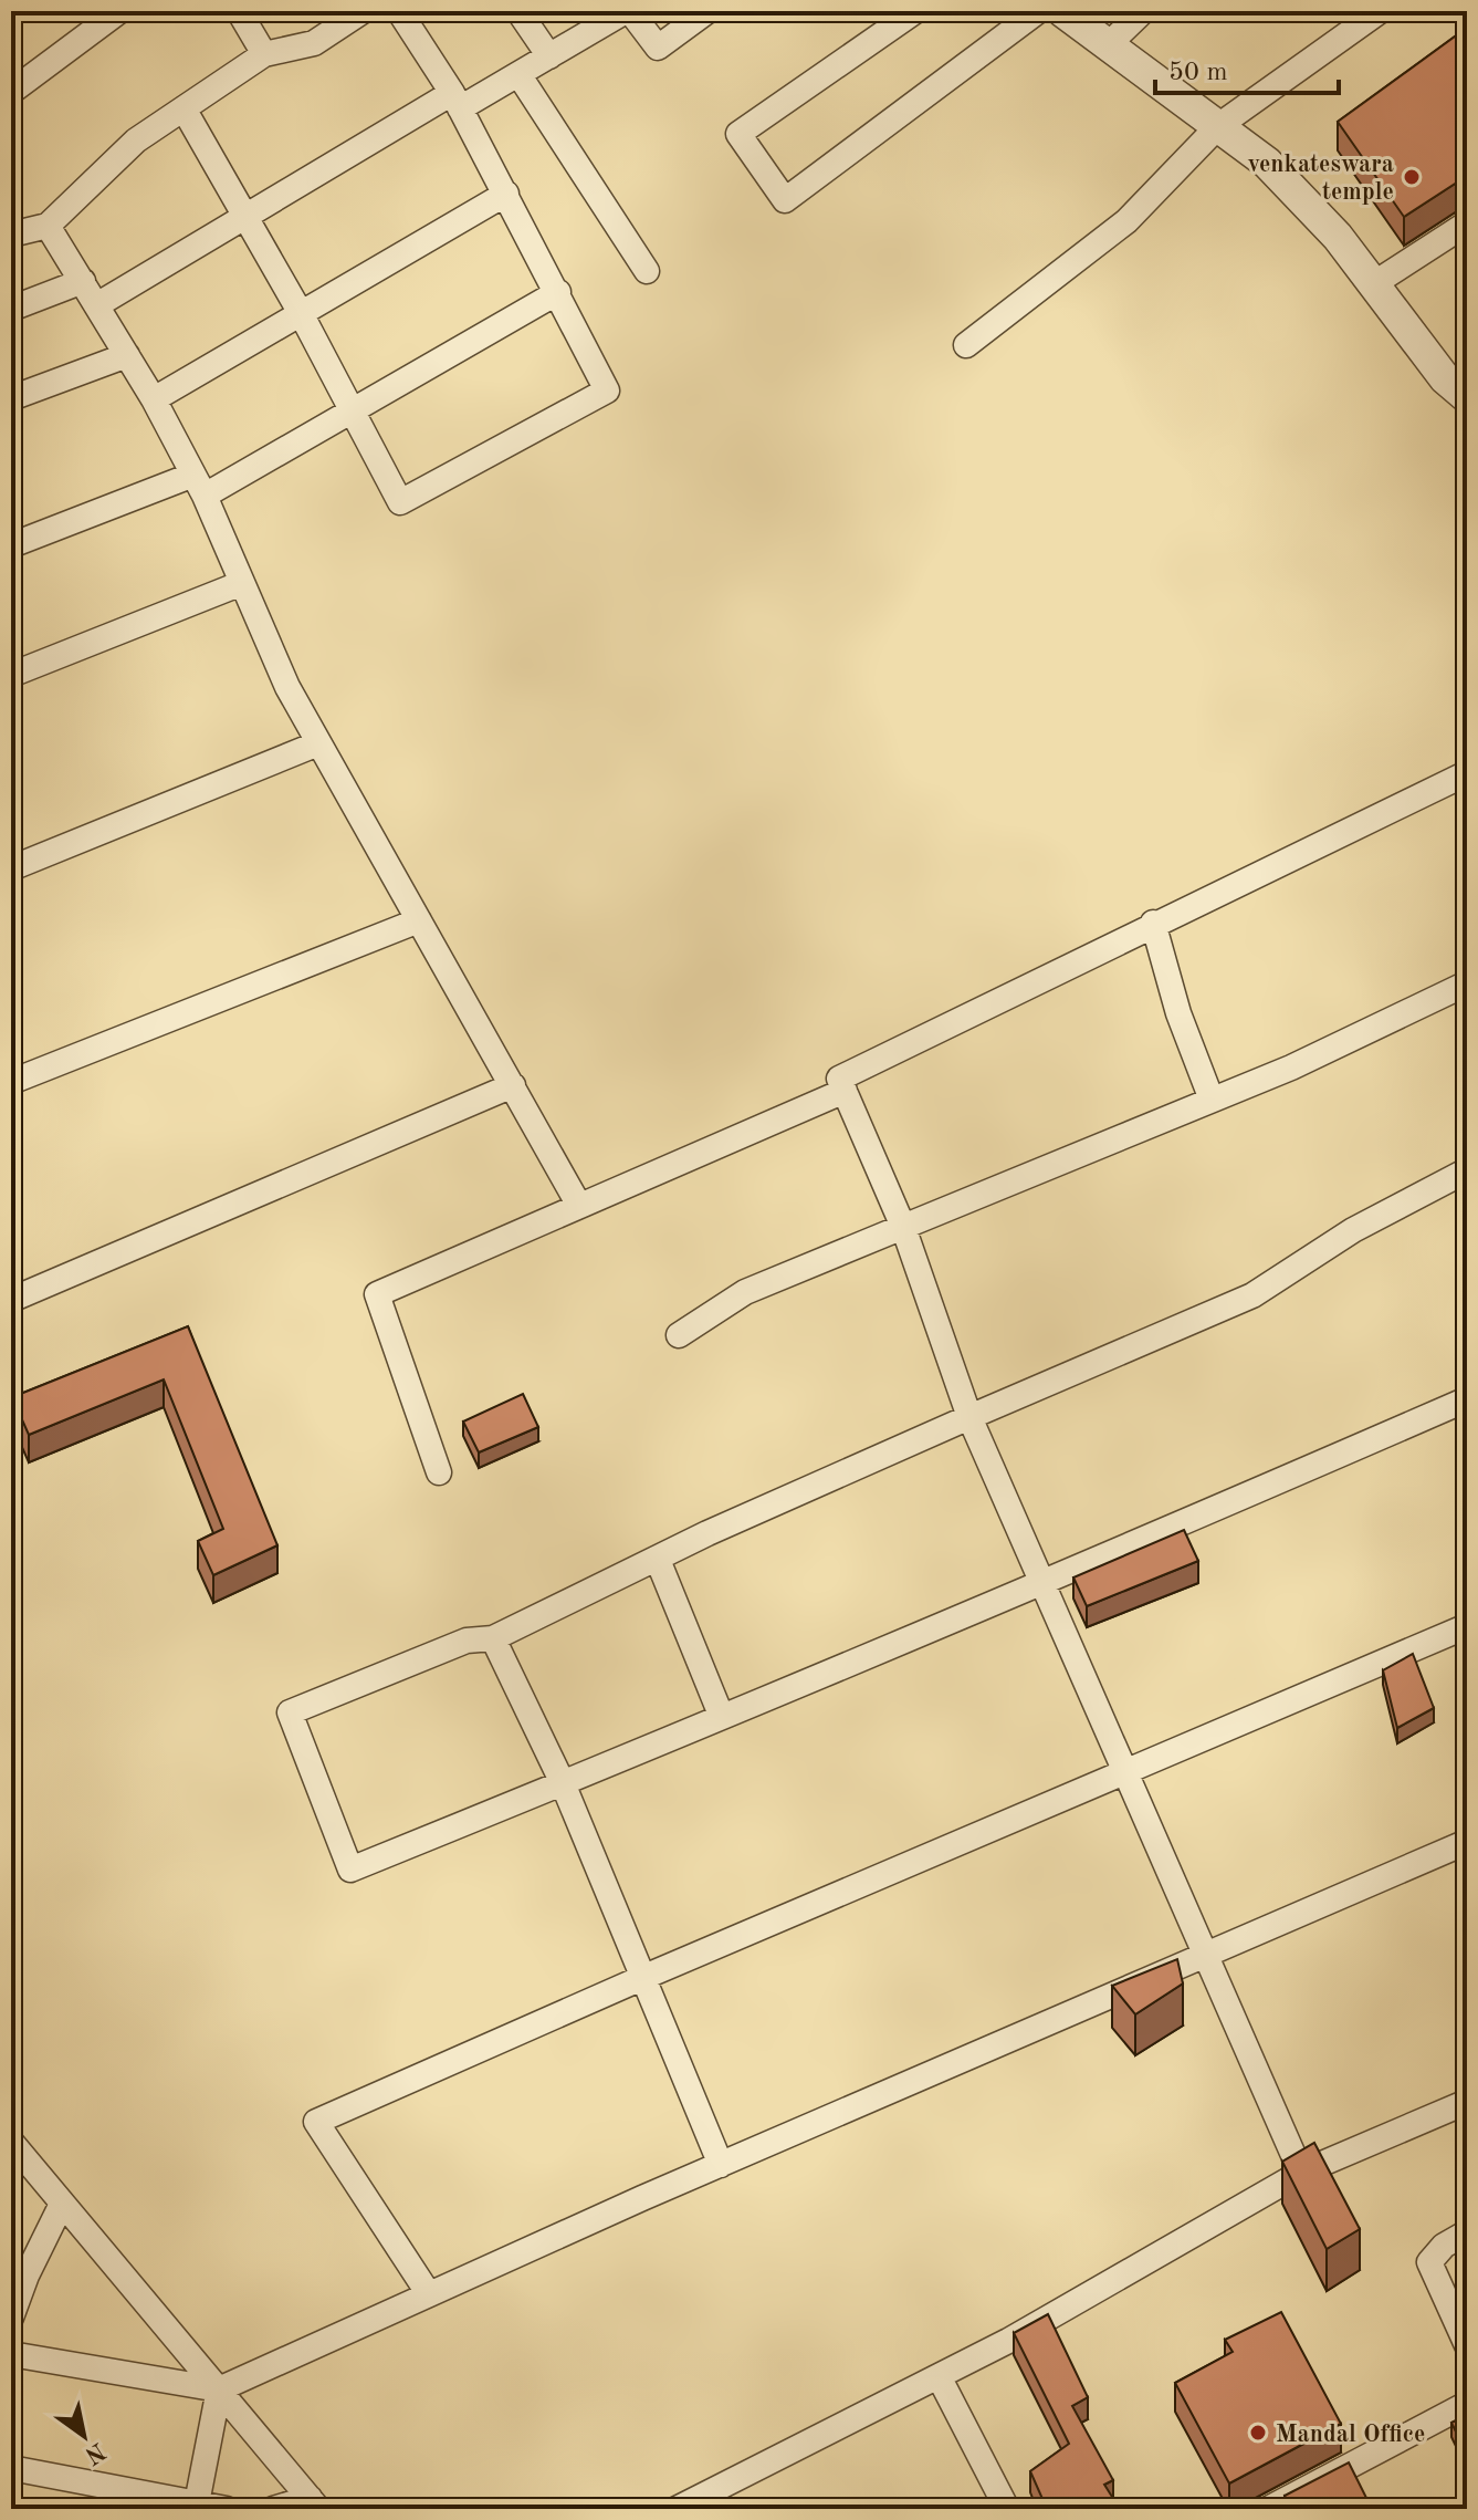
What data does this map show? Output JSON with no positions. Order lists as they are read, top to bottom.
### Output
{
  "places": ["venkateswara temple", "Mandal Office"],
  "scale_bar": "50 m",
  "north": "bottom right"
}
